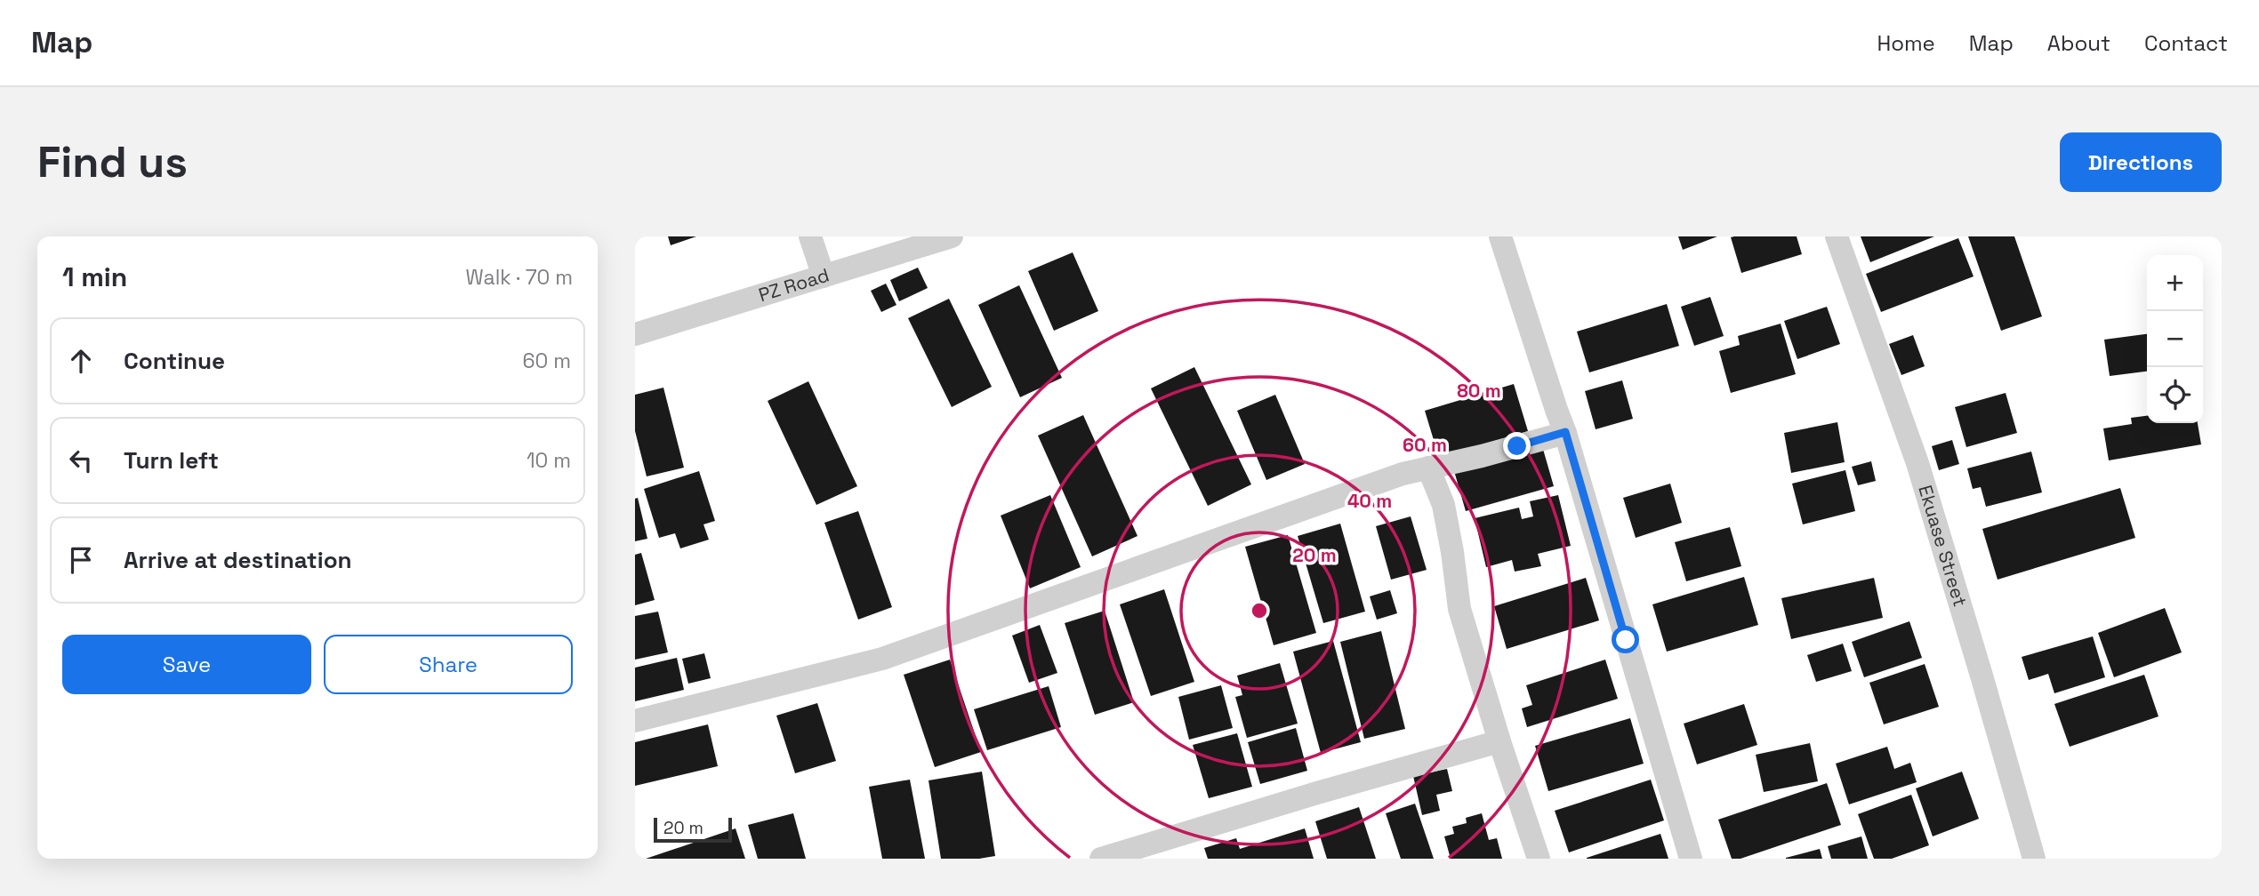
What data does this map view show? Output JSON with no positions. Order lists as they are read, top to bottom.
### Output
{
  "streets": {
    "street": ["PZ Road", "Ekuase Street"]
  },
  "scale_bar": "20 m",
  "page": {
    "header": "Map",
    "nav": [
      "Home",
      "Map",
      "About",
      "Contact"
    ],
    "buttons": [
      "Directions",
      ["Save", "Share"]
    ],
    "title": "Find us",
    "heading": ["1 min", "Walk · 70 m"],
    "map_buttons": ["+", "−"],
    "list": [
      ["Continue", "60 m"],
      ["Turn left", "10 m"],
      "Arrive at destination"
    ],
    "scale": "20 m"
  },
  "rings": [
    "80 m",
    "60 m",
    "40 m",
    "20 m"
  ]
}
